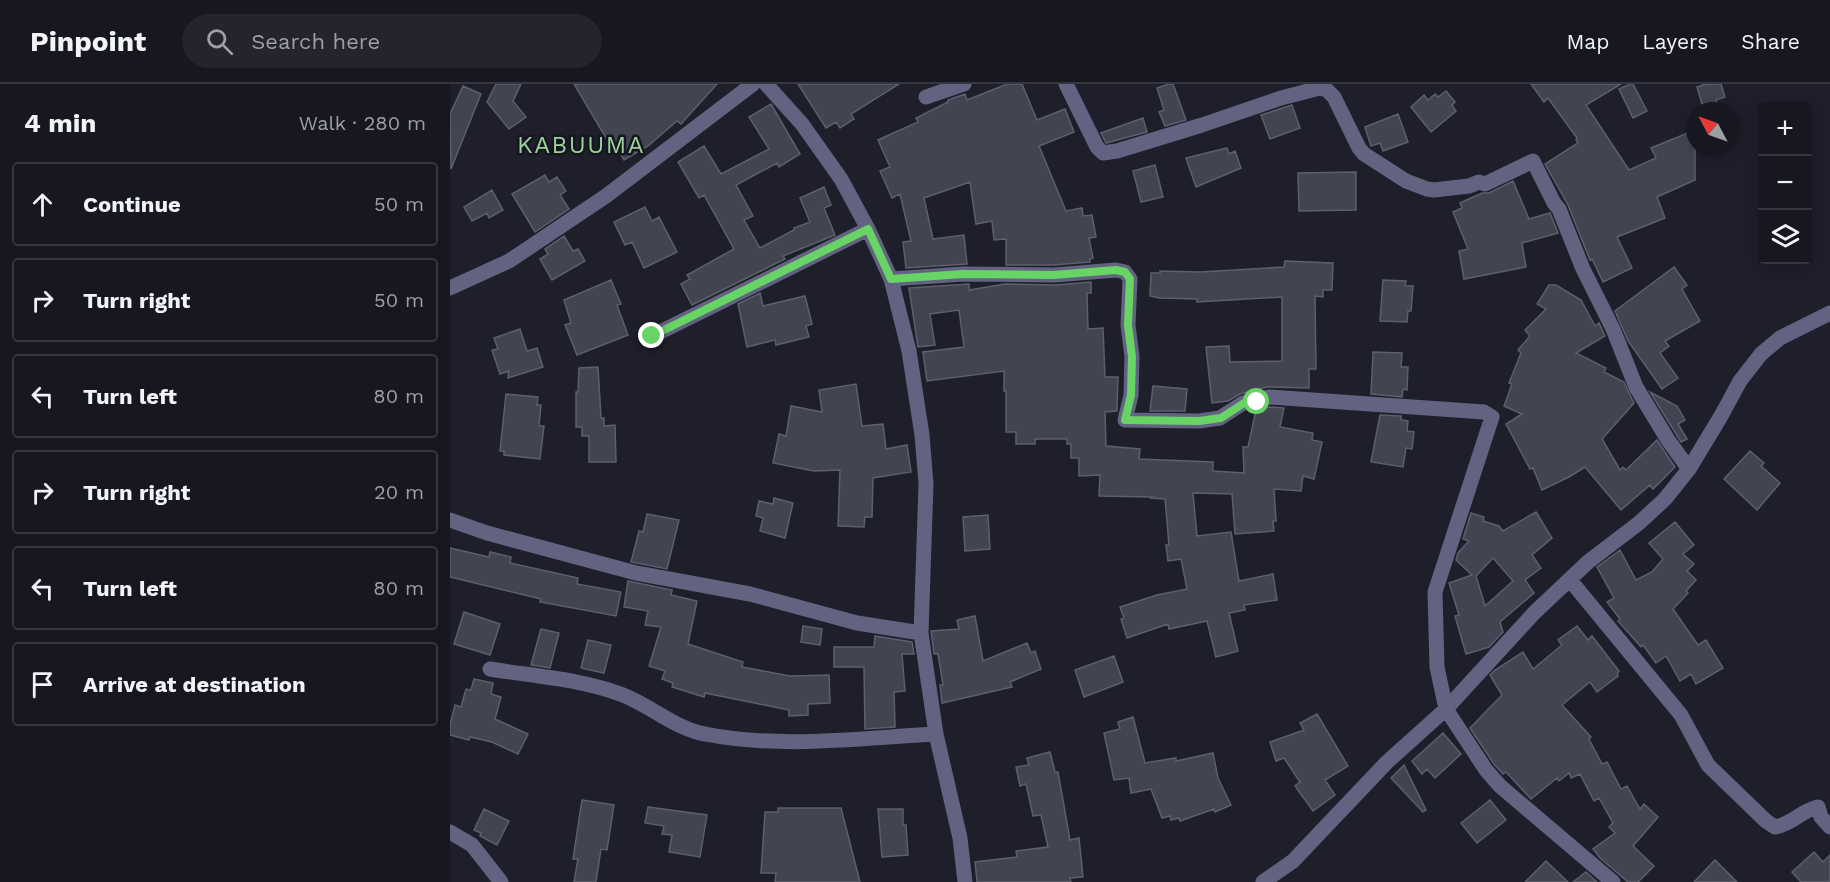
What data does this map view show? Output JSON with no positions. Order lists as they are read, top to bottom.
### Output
{
  "districts": ["KABUUMA"],
  "north": "top left",
  "page": {
    "header": "Pinpoint",
    "search": "Search here",
    "nav": ["Map", "Layers", "Share"],
    "heading": ["4 min", "Walk · 280 m"],
    "map_buttons": ["+", "−"],
    "list": [
      ["Continue", "50 m"],
      ["Turn right", "50 m"],
      ["Turn left", "80 m"],
      ["Turn right", "20 m"],
      ["Turn left", "80 m"],
      "Arrive at destination"
    ]
  }
}
